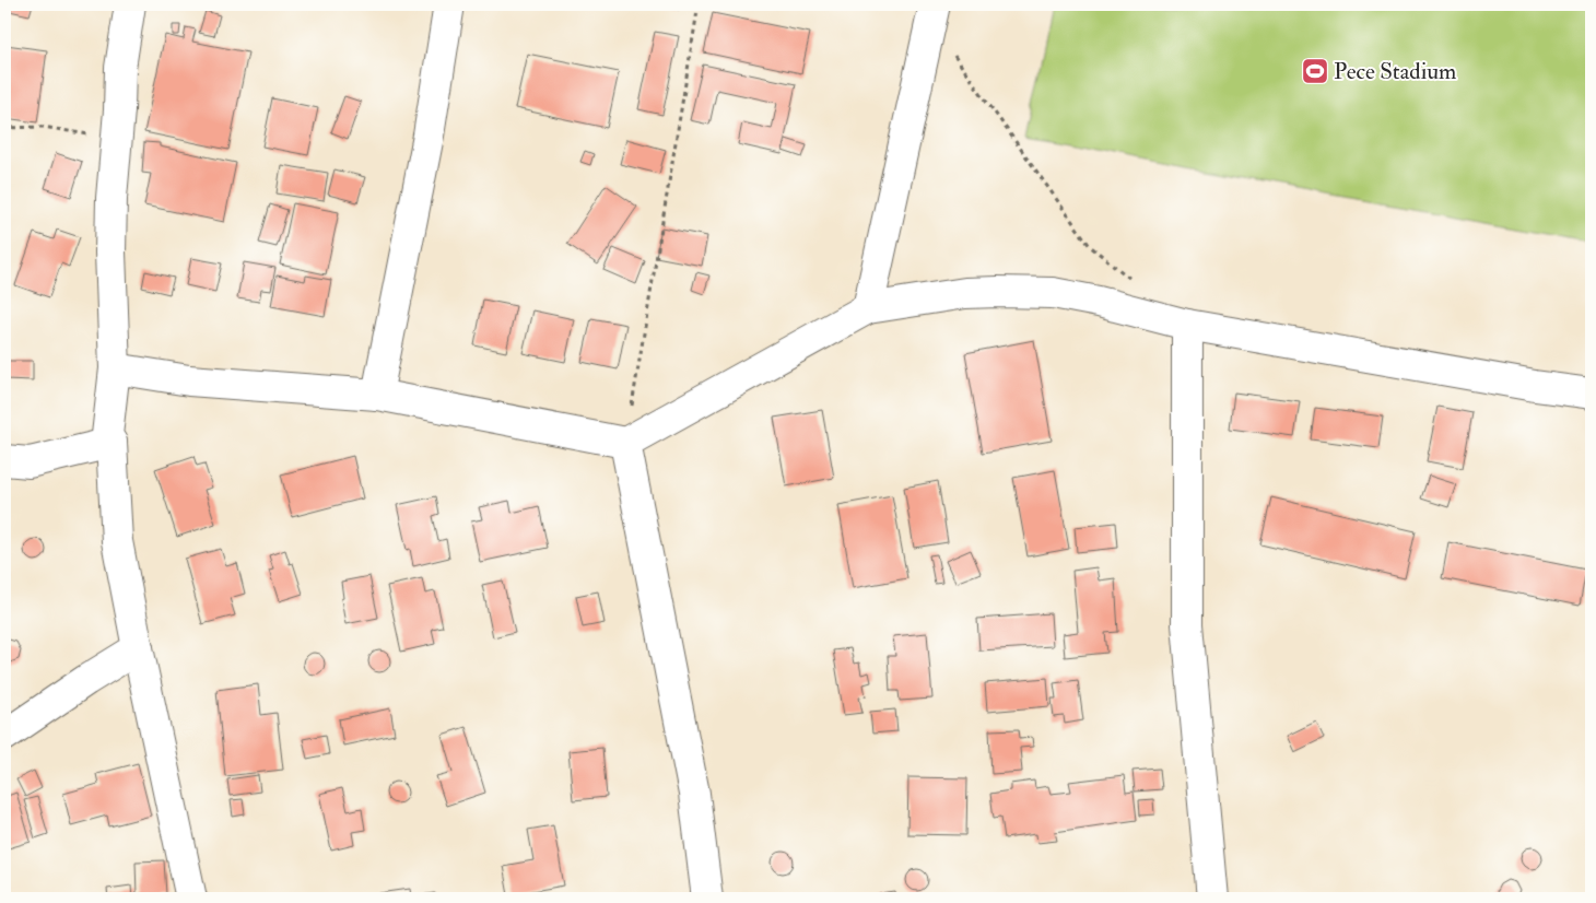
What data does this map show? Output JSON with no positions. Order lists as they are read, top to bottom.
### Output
{
  "places": {
    "sports": ["Pece Stadium"]
  }
}
